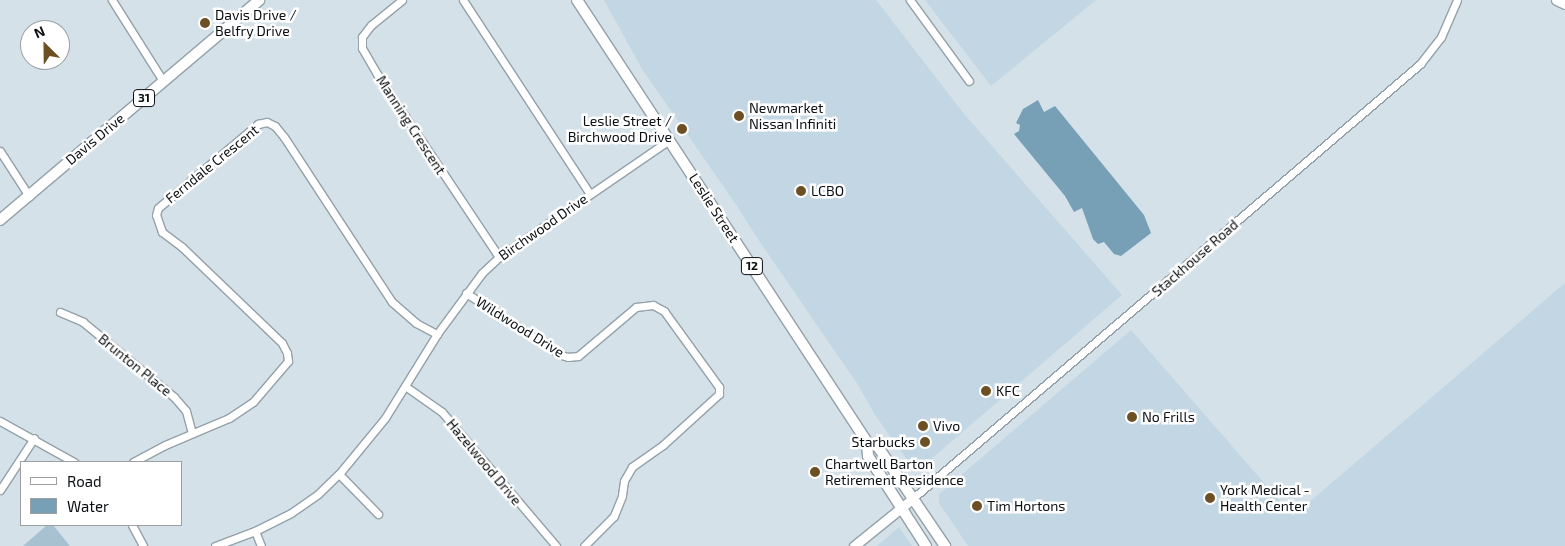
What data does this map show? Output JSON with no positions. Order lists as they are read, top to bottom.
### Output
{
  "streets": {
    "main road": [
      "31",
      "Davis Drive",
      "Leslie Street",
      "12"
    ],
    "street": [
      "Manning Crescent",
      "Ferndale Crescent",
      "Birchwood Drive",
      "Stackhouse Road",
      "Wildwood Drive",
      "Brunton Place",
      "Hazelwood Drive"
    ]
  },
  "crossings": [
    ["Manning Crescent", "Birchwood Drive"],
    ["Ferndale Crescent", "Birchwood Drive"],
    ["Ferndale Crescent", "Brunton Place"],
    ["Leslie Street", "Birchwood Drive"],
    ["Leslie Street", "Stackhouse Road"],
    ["Birchwood Drive", "Wildwood Drive"],
    ["Birchwood Drive", "Hazelwood Drive"]
  ],
  "places": [
    "Davis Drive / Belfry Drive",
    "Newmarket Nissan Infiniti",
    "Leslie Street / Birchwood Drive",
    "LCBO",
    "KFC",
    "No Frills",
    "Vivo",
    "Starbucks",
    "Chartwell Barton Retirement Residence",
    "York Medical - Health Center",
    "Tim Hortons"
  ],
  "legend": ["Road", "Water"],
  "north": "top left"
}
